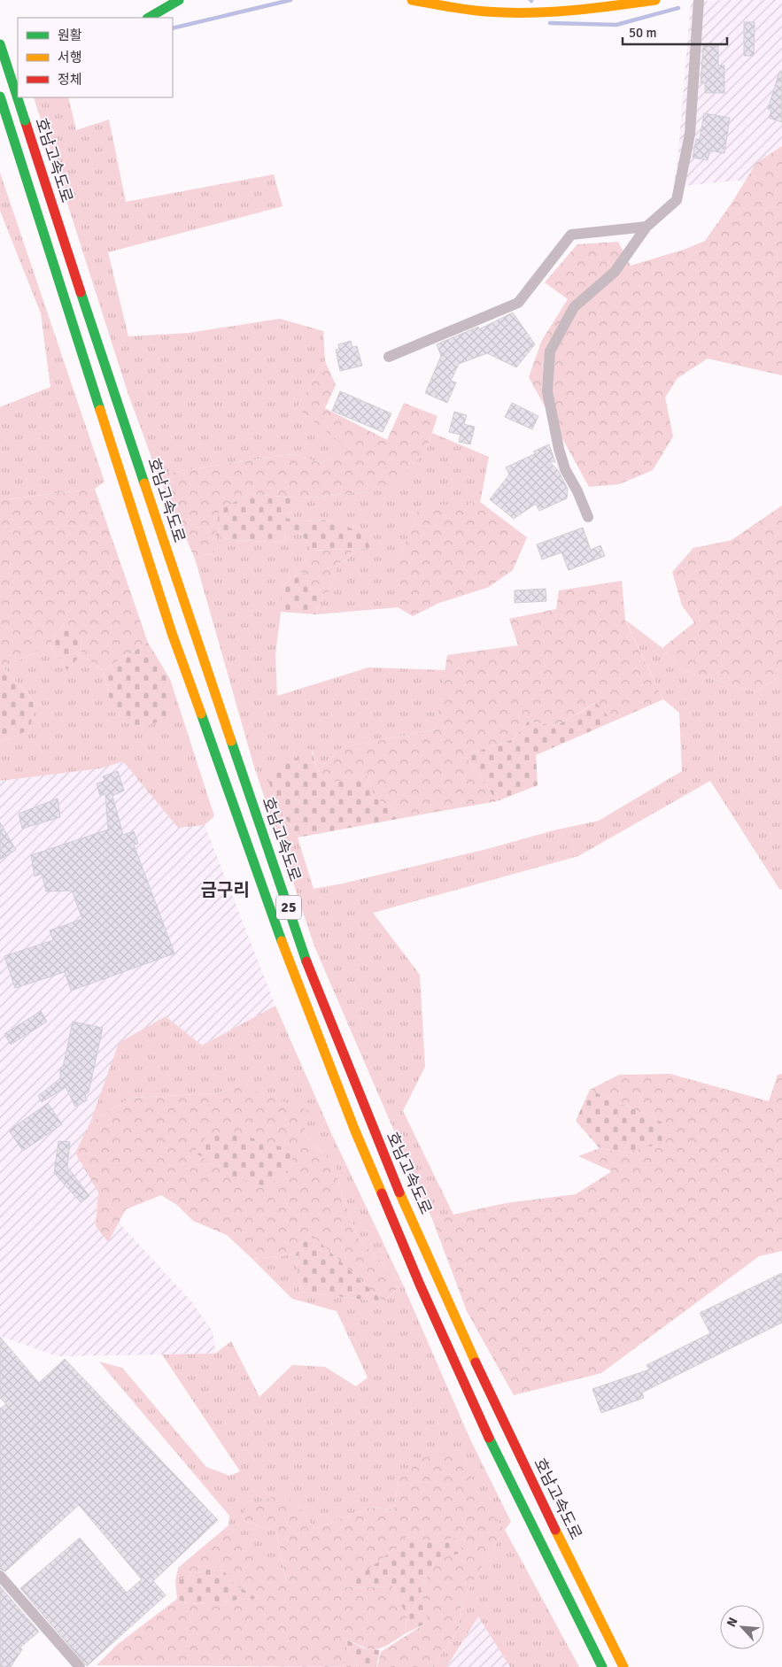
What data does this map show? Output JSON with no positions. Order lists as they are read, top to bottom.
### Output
{
  "streets": {
    "main road": ["호남고속도로", "25"]
  },
  "districts": ["금구리"],
  "legend": ["원활", "서행", "정체"],
  "scale_bar": "50 m",
  "north": "top left"
}
